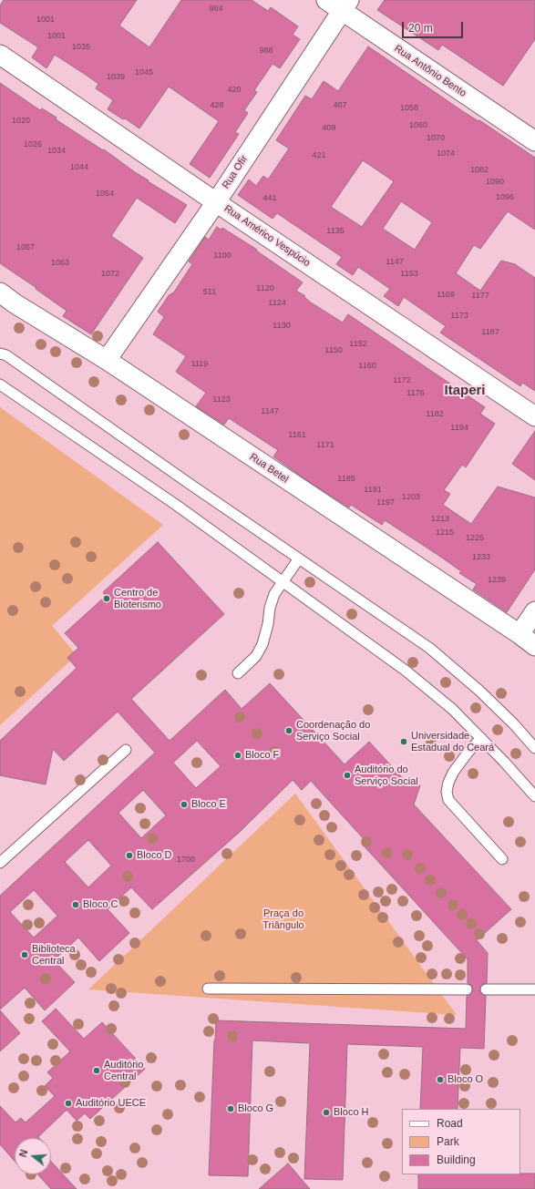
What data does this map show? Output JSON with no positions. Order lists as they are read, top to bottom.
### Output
{
  "streets": {
    "street": [
      "Rua Antônio Bento",
      "Rua Ofir",
      "Rua Américo Vespúcio",
      "Rua Betel"
    ]
  },
  "crossings": [
    ["Rua Antônio Bento", "Rua Ofir"],
    ["Rua Ofir", "Rua Américo Vespúcio"],
    ["Rua Ofir", "Rua Betel"]
  ],
  "districts": ["Itaperi"],
  "parks": ["Praça do Triângulo"],
  "places": [
    "Centro de Bioterismo",
    "Coordenação do Serviço Social",
    "Universidade Estadual do Ceará",
    "Bloco F",
    "Auditório do Serviço Social",
    "Bloco E",
    "Bloco D",
    "Bloco C",
    "Biblioteca Central",
    "Auditório Central",
    "Bloco O",
    "Auditório UECE",
    "Bloco G",
    "Bloco H"
  ],
  "house_numbers": [
    "984",
    "1001",
    "1001",
    "1035",
    "988",
    "1045",
    "1039",
    "420",
    "428",
    "407",
    "1058",
    "1020",
    "1060",
    "409",
    "1070",
    "1026",
    "1034",
    "1074",
    "421",
    "1044",
    "1082",
    "1090",
    "1054",
    "1096",
    "441",
    "1135",
    "1057",
    "1100",
    "1147",
    "1063",
    "1072",
    "1153",
    "1120",
    "511",
    "1169",
    "1177",
    "1124",
    "1173",
    "1130",
    "1187",
    "1152",
    "1150",
    "1119",
    "1160",
    "1172",
    "1176",
    "1123",
    "1147",
    "1182",
    "1194",
    "1161",
    "1171",
    "1185",
    "1191",
    "1203",
    "1197",
    "1213",
    "1215",
    "1225",
    "1233",
    "1239",
    "1700"
  ],
  "legend": ["Road", "Park", "Building"],
  "scale_bar": "20 m",
  "north": "left"
}
